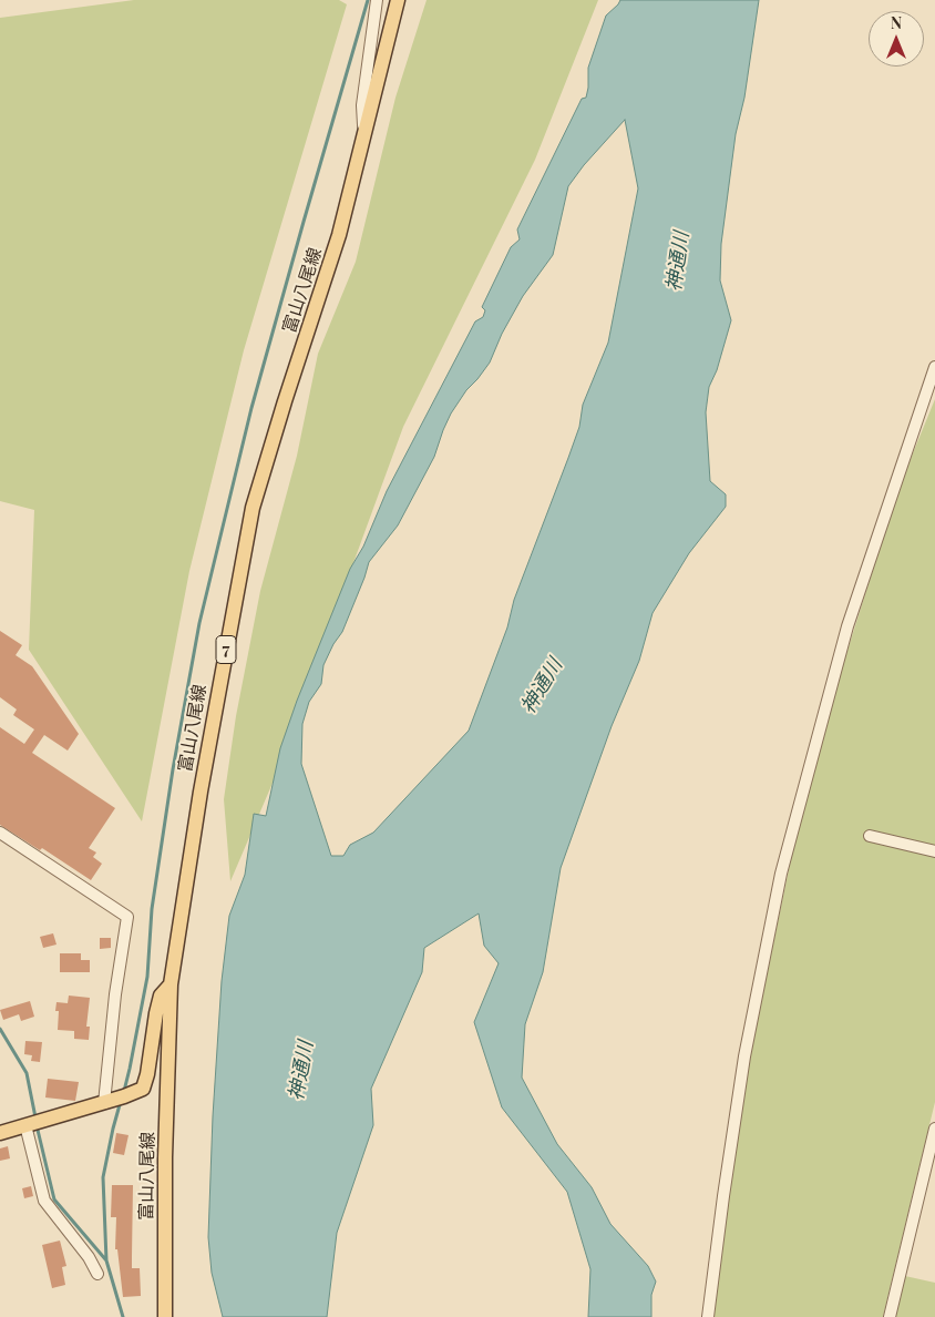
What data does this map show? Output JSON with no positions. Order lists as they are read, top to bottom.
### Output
{
  "streets": {
    "main road": ["富山八尾線", "7"]
  },
  "water": ["神通川"],
  "north": "top"
}
